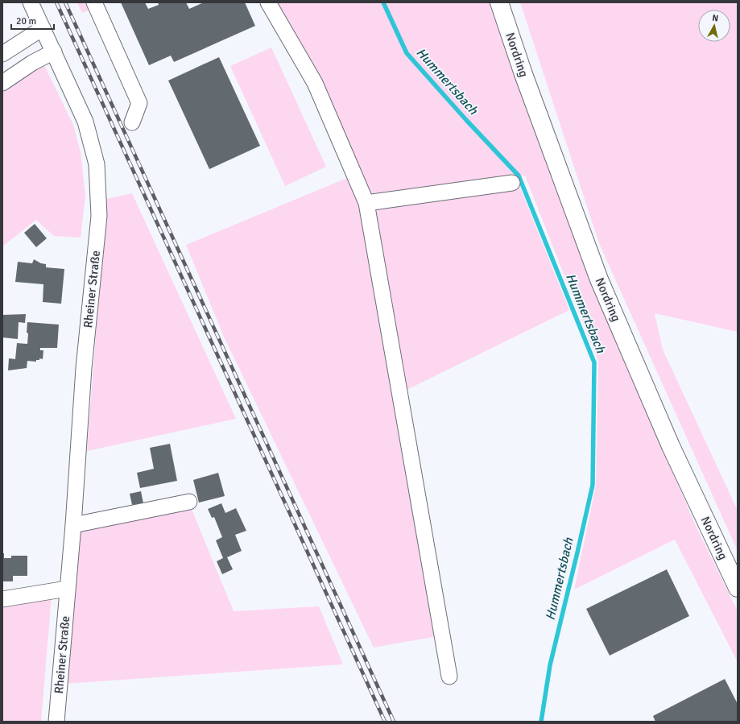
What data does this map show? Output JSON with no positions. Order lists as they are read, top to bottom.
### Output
{
  "streets": {
    "main road": ["Nordring"],
    "street": ["Rheiner Straße"]
  },
  "water": ["Hummertsbach"],
  "scale_bar": "20 m",
  "north": "top"
}
